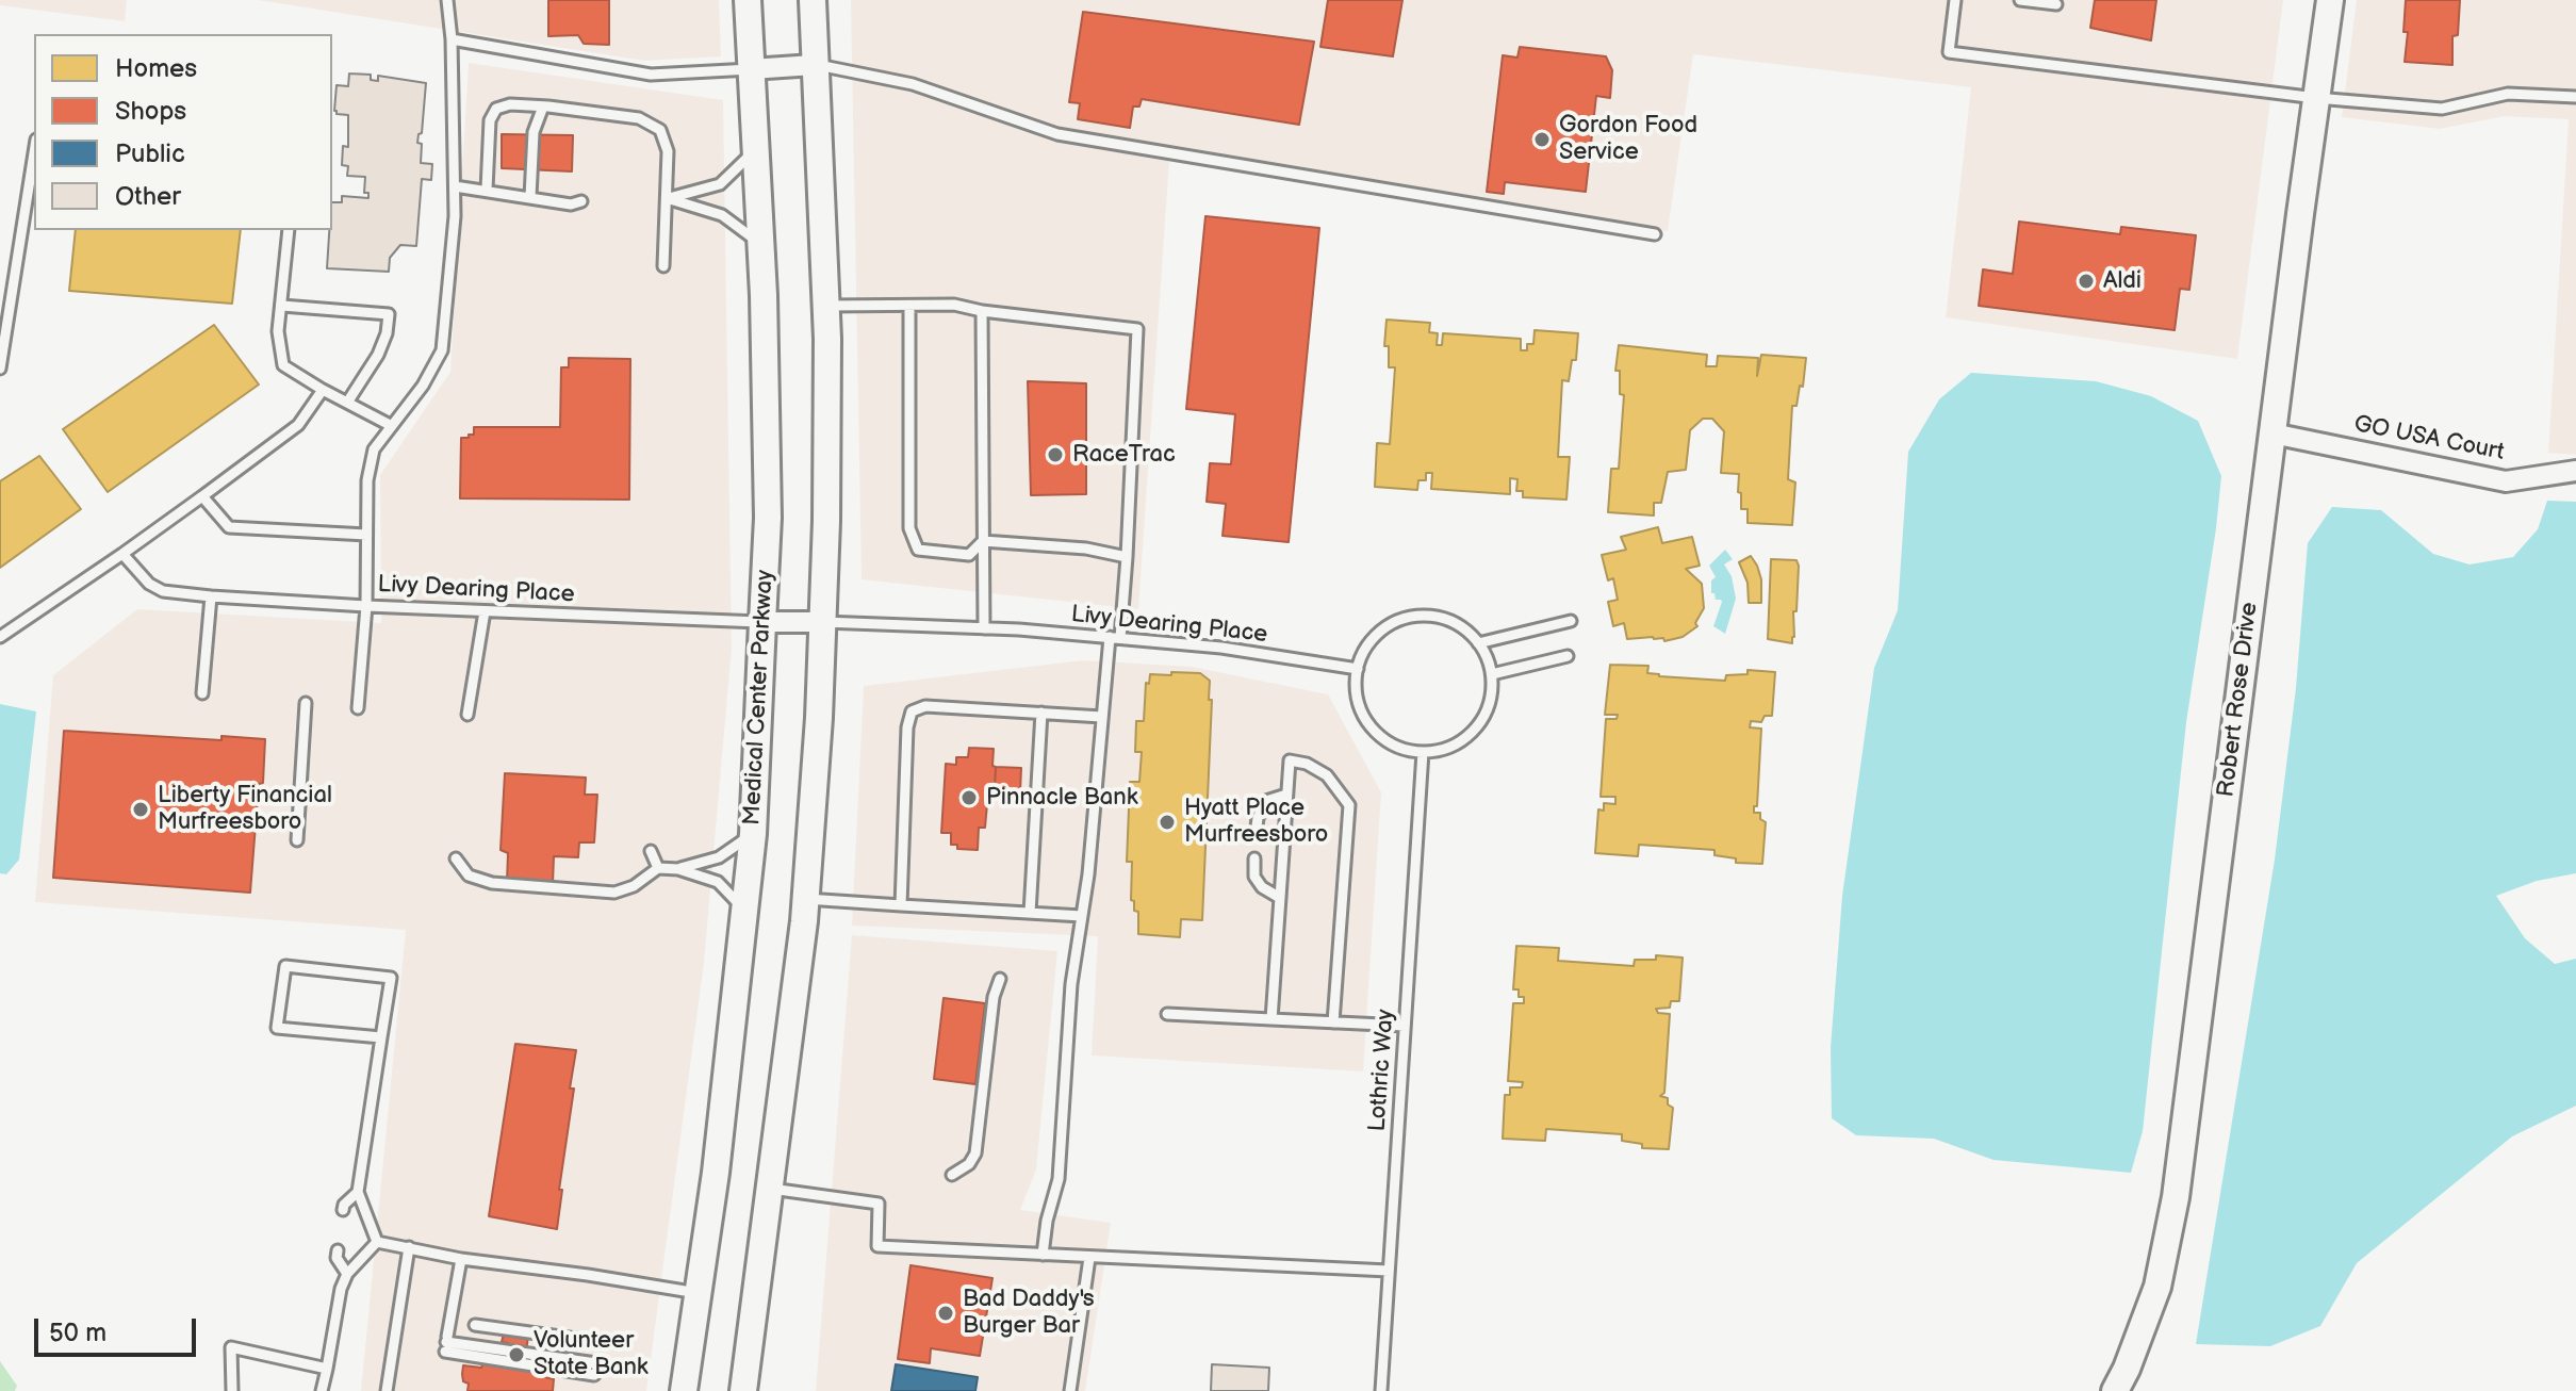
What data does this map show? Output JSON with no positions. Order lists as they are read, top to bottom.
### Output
{
  "streets": {
    "main road": ["Medical Center Parkway", "Robert Rose Drive"],
    "street": ["GO USA Court"],
    "lane": ["Livy Dearing Place", "Lothric Way"]
  },
  "crossings": [
    ["GO USA Court", "Robert Rose Drive"],
    ["Livy Dearing Place", "Medical Center Parkway"],
    ["Livy Dearing Place", "Lothric Way"]
  ],
  "places": [
    "Gordon Food Service",
    "Aldi",
    "RaceTrac",
    "Pinnacle Bank",
    "Liberty Financial Murfreesboro",
    "Hyatt Place Murfreesboro",
    "Bad Daddy's Burger Bar",
    "Volunteer State Bank"
  ],
  "legend": [
    "Homes",
    "Shops",
    "Public",
    "Other"
  ],
  "scale_bar": "50 m"
}
